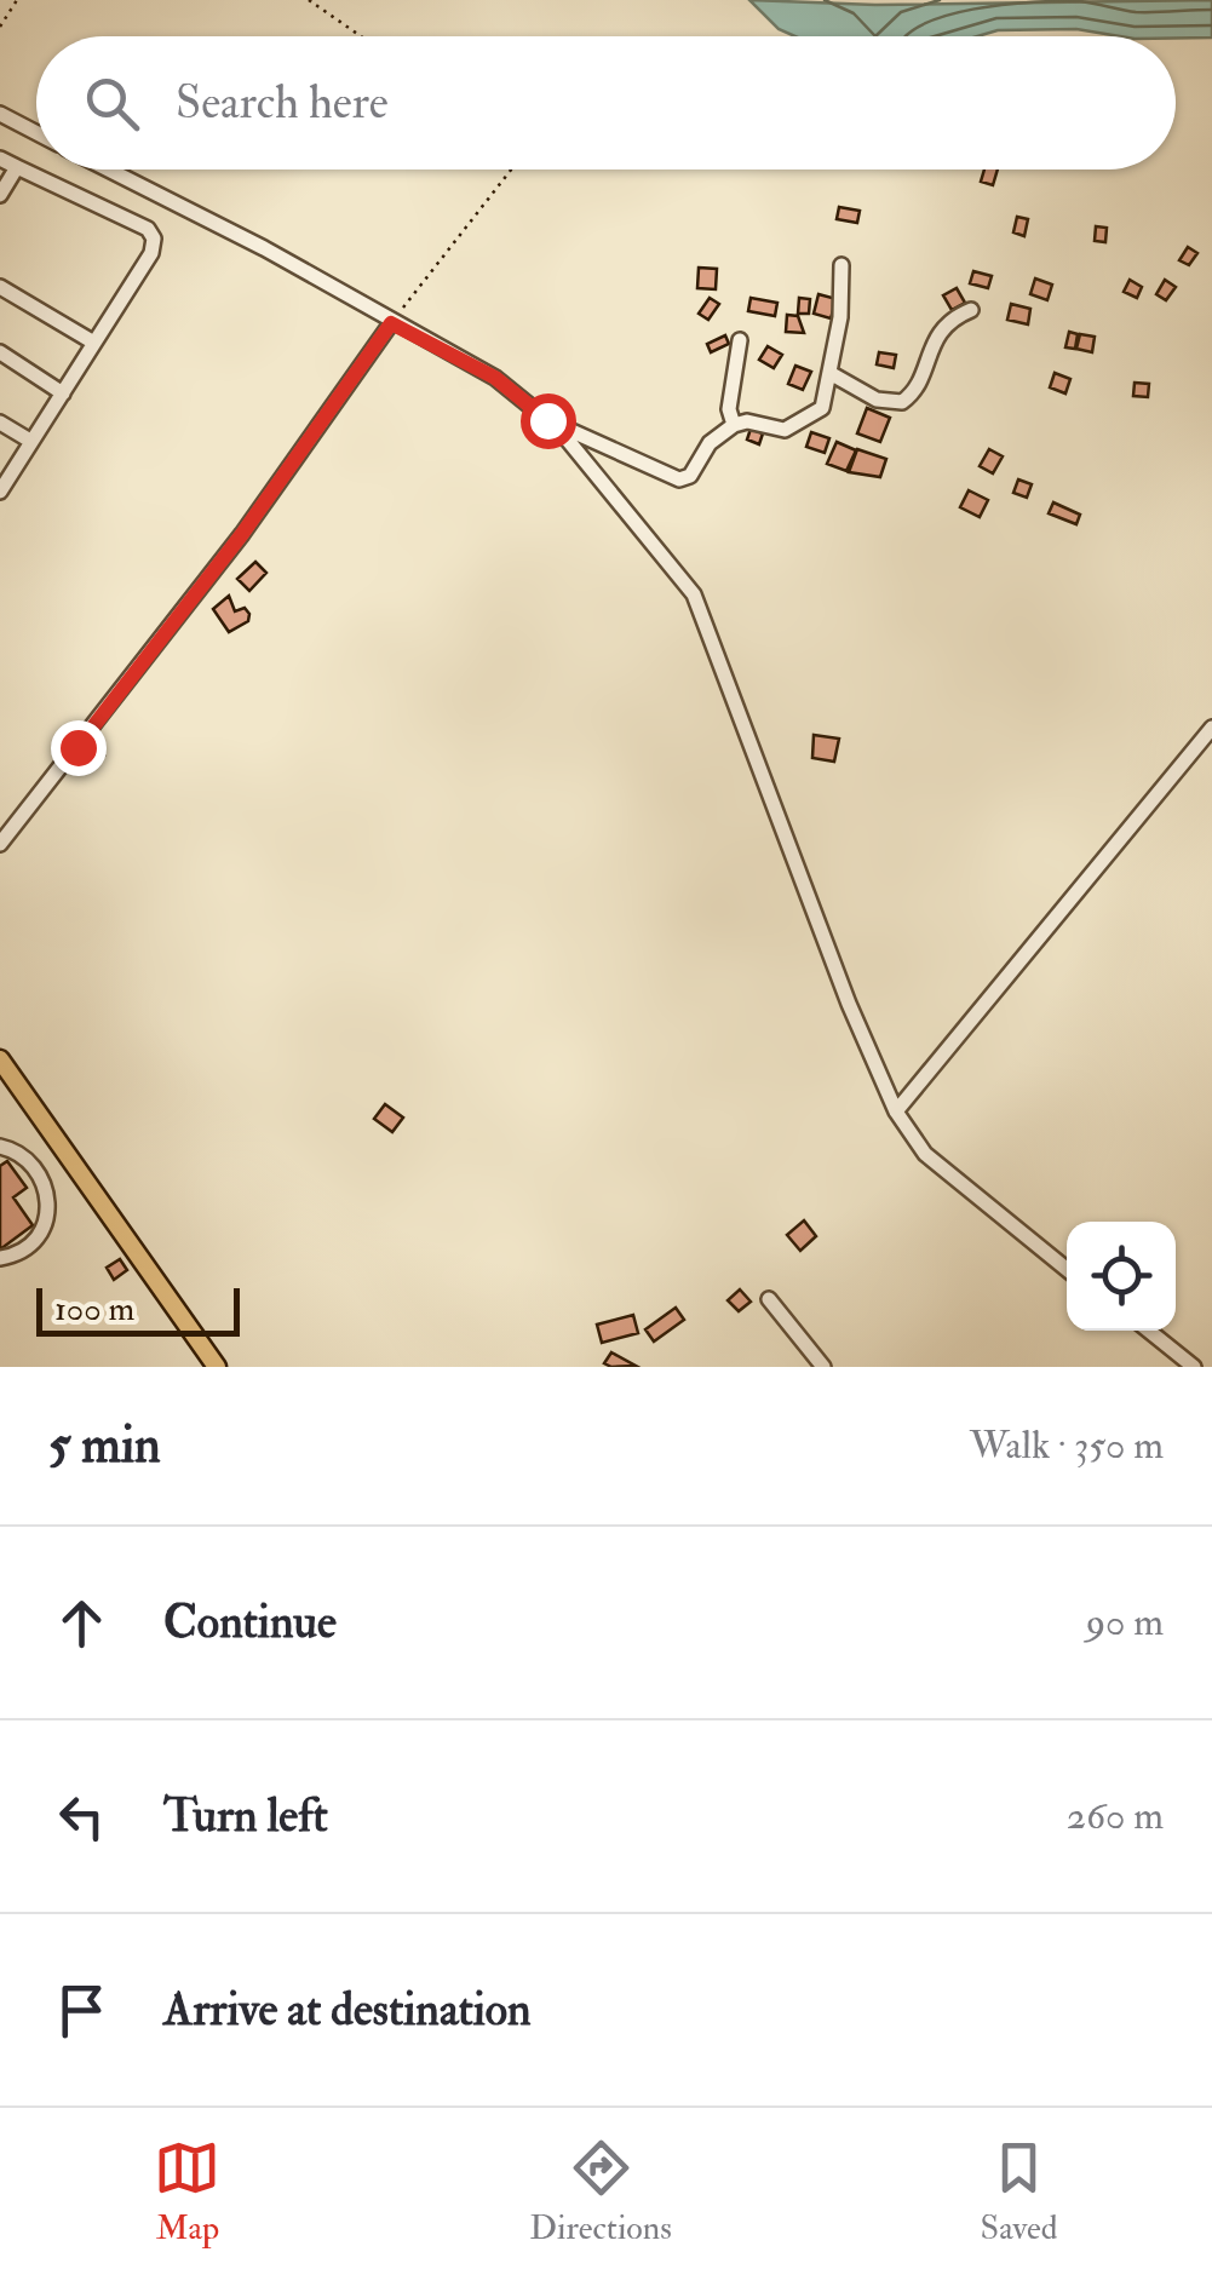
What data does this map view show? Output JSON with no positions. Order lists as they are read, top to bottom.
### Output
{
  "scale_bar": "100 m",
  "page": {
    "search": "Search here",
    "scale": "100 m",
    "heading": ["5 min", "Walk · 350 m"],
    "list": [
      ["Continue", "90 m"],
      ["Turn left", "260 m"],
      "Arrive at destination"
    ],
    "nav": ["Map", "Directions", "Saved"]
  }
}
